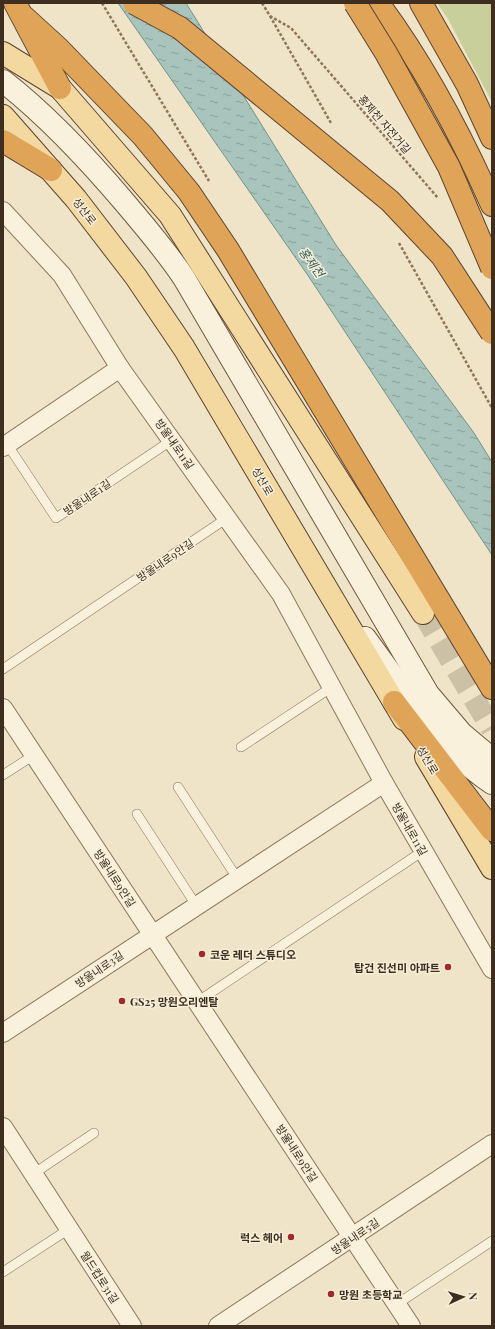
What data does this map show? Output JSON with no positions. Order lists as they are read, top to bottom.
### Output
{
  "streets": {
    "main road": ["성산로"],
    "street": [
      "방울내로11길",
      "방울내로1길",
      "방울내로9안길",
      "방울내로3길",
      "방울내로5길",
      "월드컵로31길"
    ],
    "path": ["홍제천 자전거길"]
  },
  "crossings": [
    ["방울내로11길", "방울내로1길"],
    ["방울내로11길", "방울내로9안길"],
    ["방울내로11길", "방울내로3길"],
    ["방울내로9안길", "방울내로3길"],
    ["방울내로9안길", "방울내로5길"]
  ],
  "water": ["홍제천"],
  "places": [
    "코운 레더 스튜디오",
    "탑건 진선미 아파트",
    "GS25 망원오리엔탈",
    "럭스 헤어",
    "망원 초등학교"
  ],
  "north": "right"
}
